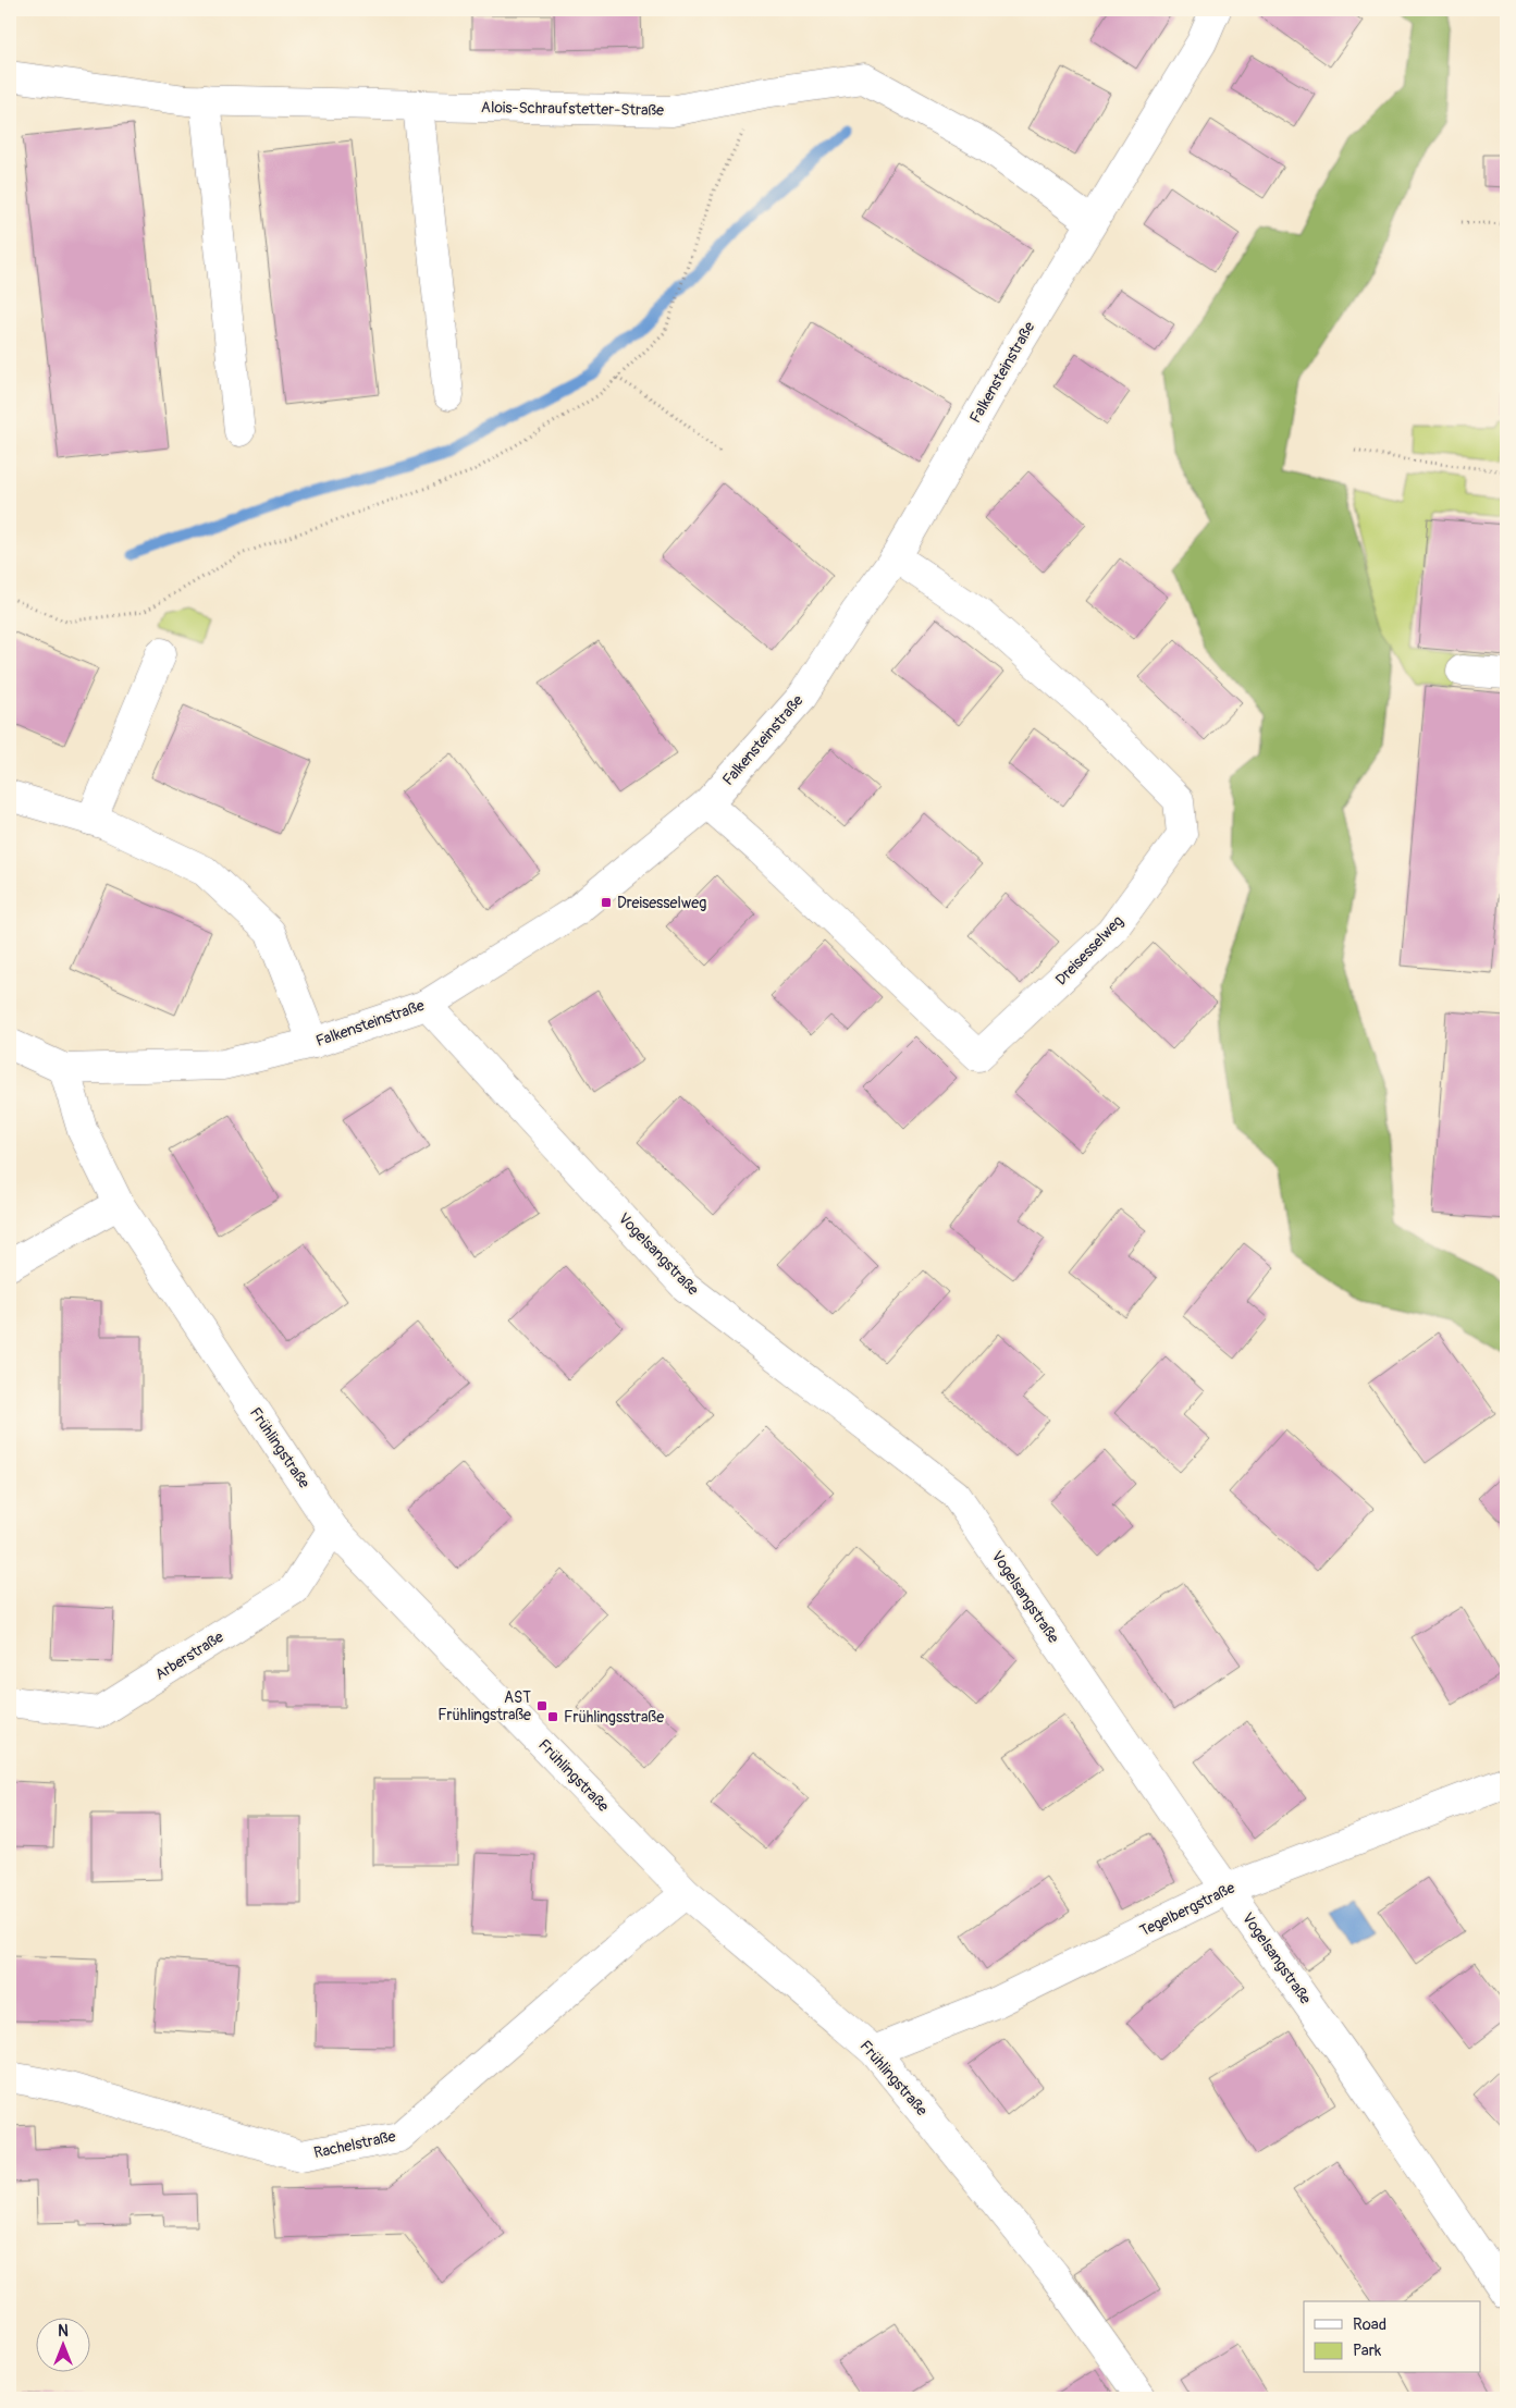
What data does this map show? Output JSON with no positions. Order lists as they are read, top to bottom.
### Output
{
  "streets": {
    "street": [
      "Alois-Schraufstetter-Straße",
      "Falkensteinstraße",
      "Dreisesselweg",
      "Vogelsangstraße",
      "Frühlingstraße",
      "Arberstraße",
      "Tegelbergstraße",
      "Rachelstraße"
    ]
  },
  "crossings": [
    ["Alois-Schraufstetter-Straße", "Falkensteinstraße"],
    ["Falkensteinstraße", "Dreisesselweg"],
    ["Falkensteinstraße", "Vogelsangstraße"],
    ["Falkensteinstraße", "Frühlingstraße"],
    ["Vogelsangstraße", "Tegelbergstraße"],
    ["Frühlingstraße", "Arberstraße"],
    ["Frühlingstraße", "Tegelbergstraße"],
    ["Frühlingstraße", "Rachelstraße"]
  ],
  "places": {
    "transit": ["Dreisesselweg", "AST Frühlingstraße", "Frühlingsstraße"]
  },
  "legend": ["Road", "Park"],
  "north": "top"
}
